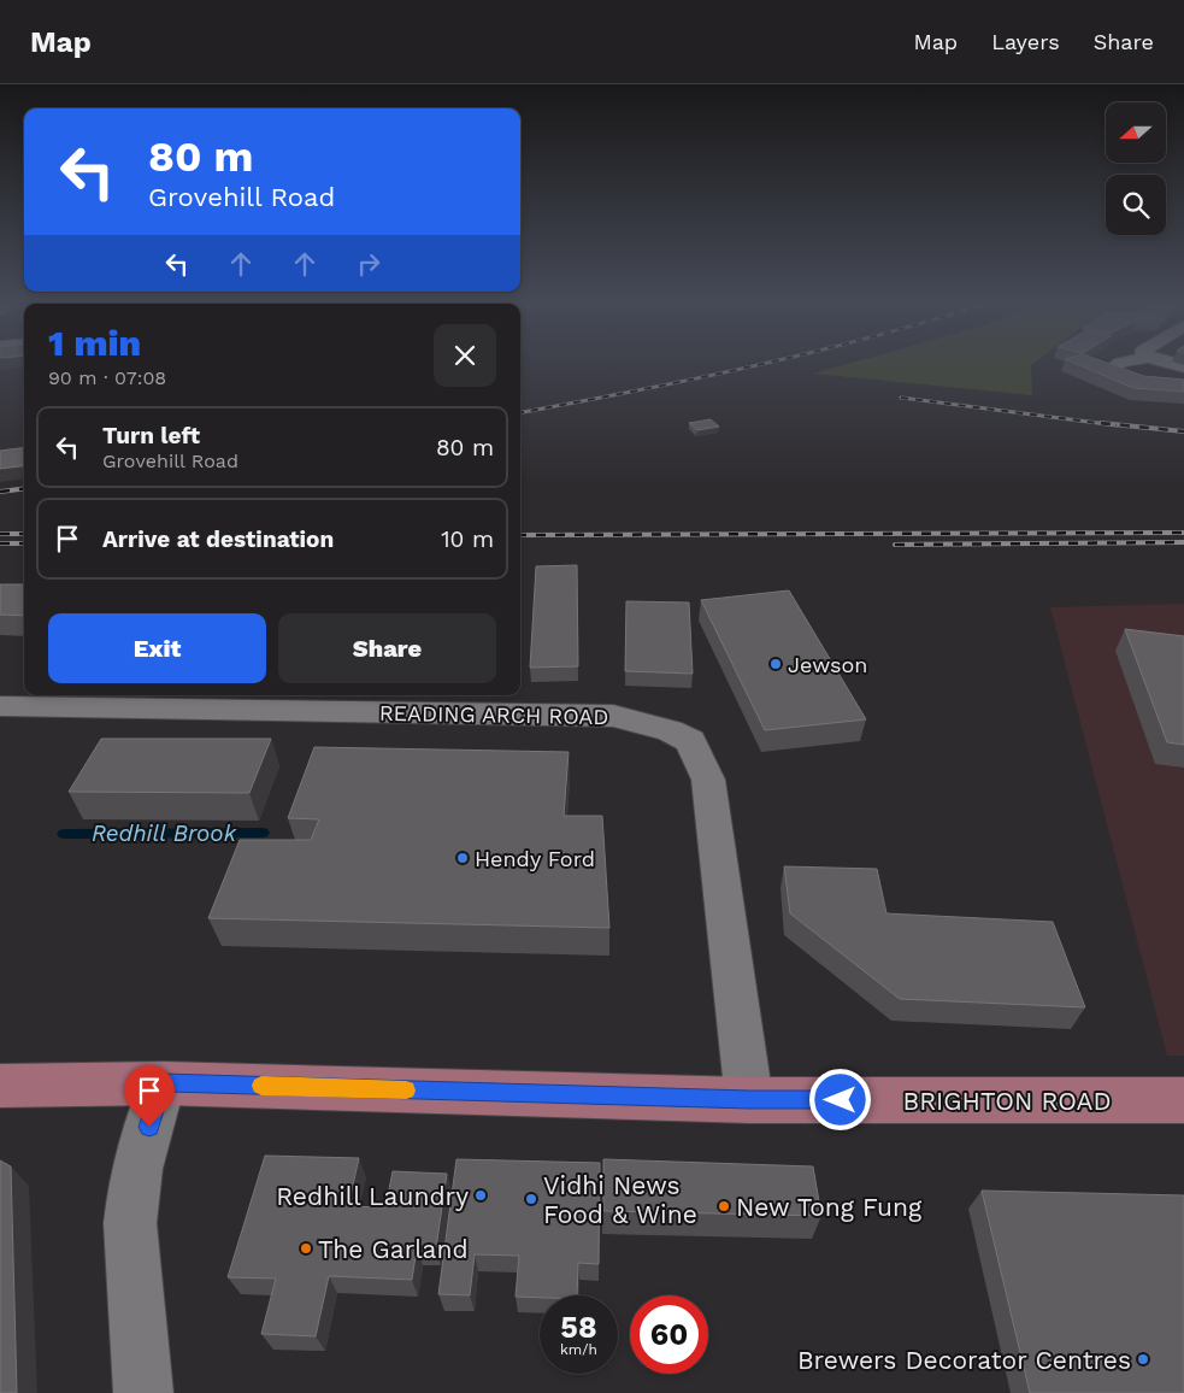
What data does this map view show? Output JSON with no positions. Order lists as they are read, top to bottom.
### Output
{
  "streets": {
    "main road": ["BRIGHTON ROAD"],
    "street": ["READING ARCH ROAD"]
  },
  "crossings": [
    ["READING ARCH ROAD", "BRIGHTON ROAD"]
  ],
  "water": ["Redhill Brook"],
  "places": [
    "Jewson",
    "Hendy Ford",
    "Redhill Laundry",
    "Vidhi News Food & Wine",
    "New Tong Fung",
    "The Garland",
    "Brewers Decorator Centres"
  ],
  "north": "left",
  "page": {
    "header": "Map",
    "nav": ["Map", "Layers", "Share"],
    "turn": ["80 m", "Grovehill Road"],
    "heading": ["1 min", "90 m · 07:08"],
    "list": [
      {
        "name": "Turn left",
        "note": "Grovehill Road",
        "value": "80 m"
      },
      {
        "name": "Arrive at destination",
        "value": "10 m"
      }
    ],
    "buttons": ["Exit", "Share"],
    "speed": "58 km/h",
    "limit": "60"
  }
}
